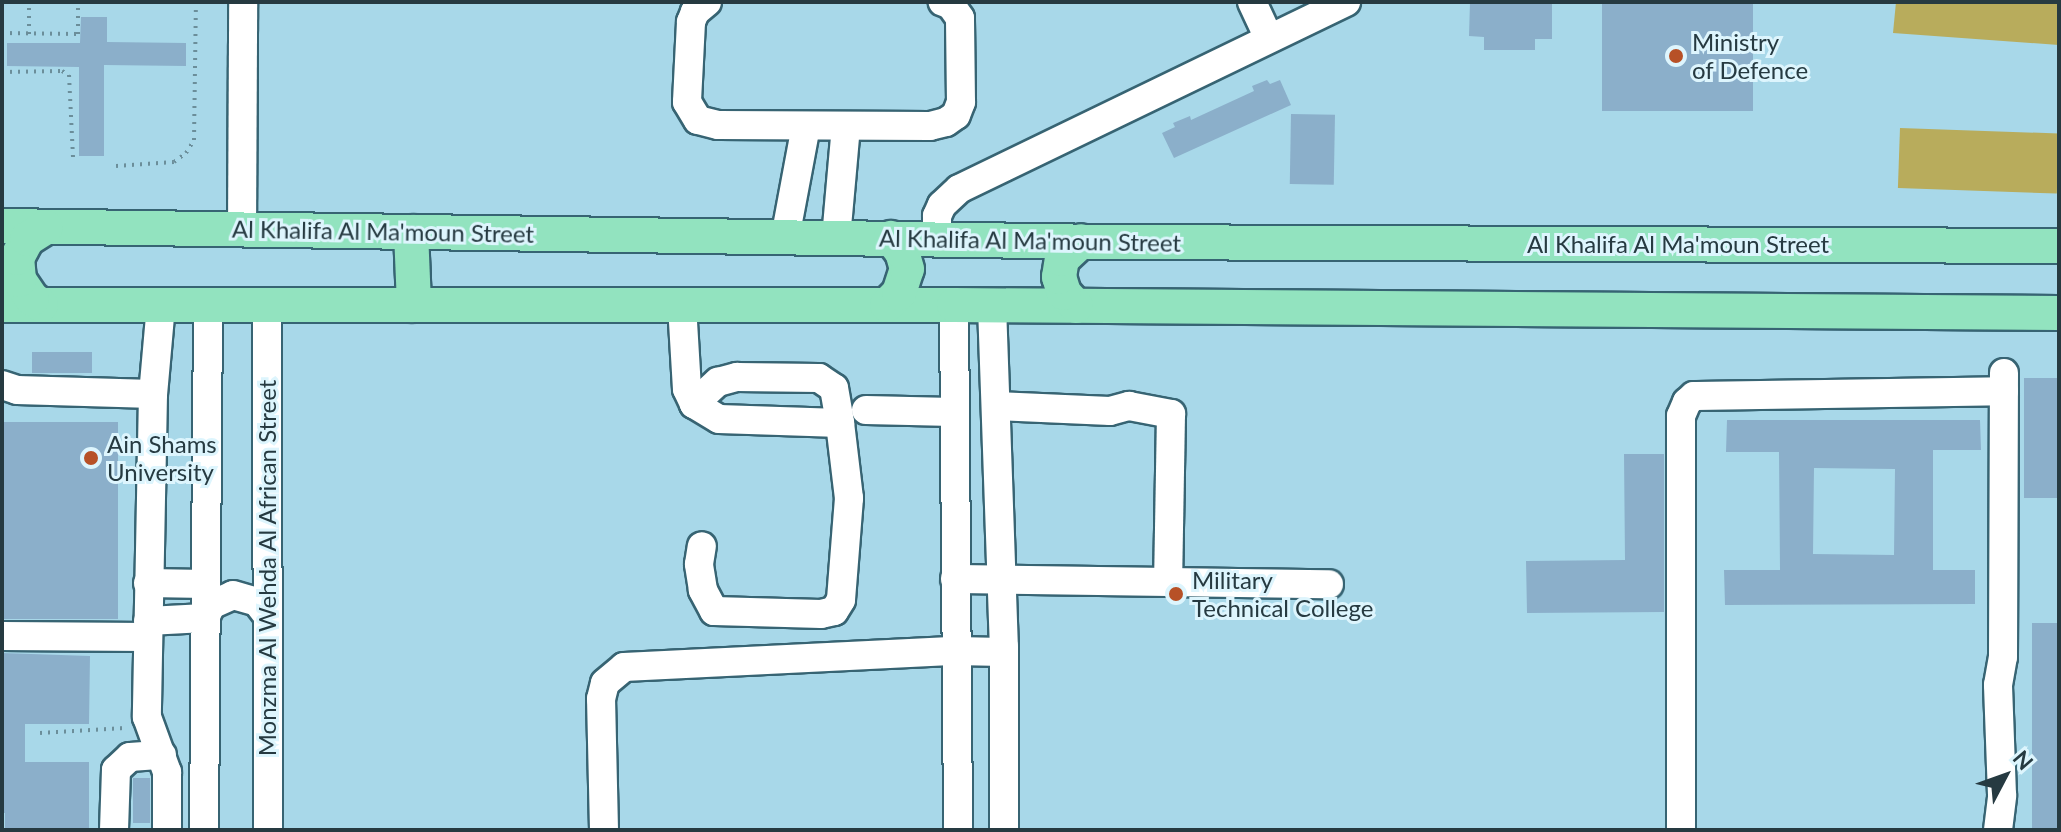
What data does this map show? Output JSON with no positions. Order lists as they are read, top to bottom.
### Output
{
  "streets": {
    "main road": ["Al Khalifa Al Ma'moun Street"],
    "street": ["Monzma Al Wehda Al African Street"]
  },
  "places": ["Ministry of Defence", "Ain Shams University", "Military Technical College"],
  "north": "top right"
}
